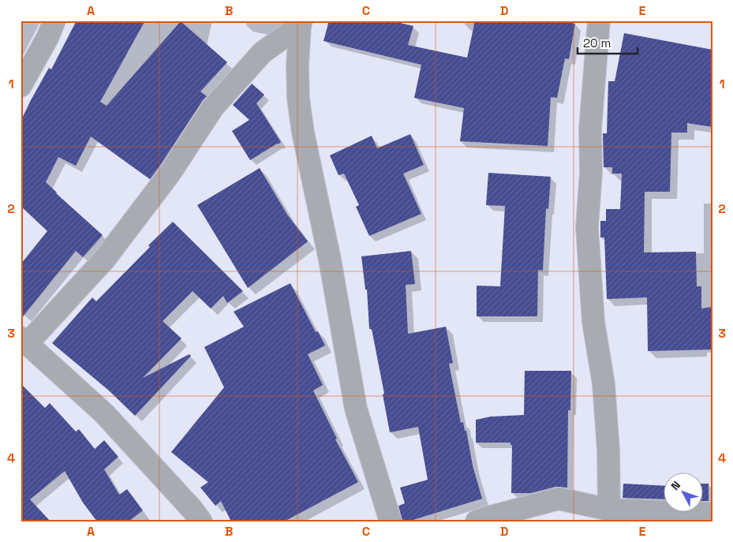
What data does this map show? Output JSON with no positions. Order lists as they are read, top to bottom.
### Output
{
  "scale_bar": "20 m",
  "north": "top left",
  "grid": {
    "columns": [
      "A",
      "B",
      "C",
      "D",
      "E"
    ],
    "rows": [
      "1",
      "2",
      "3",
      "4"
    ]
  }
}
